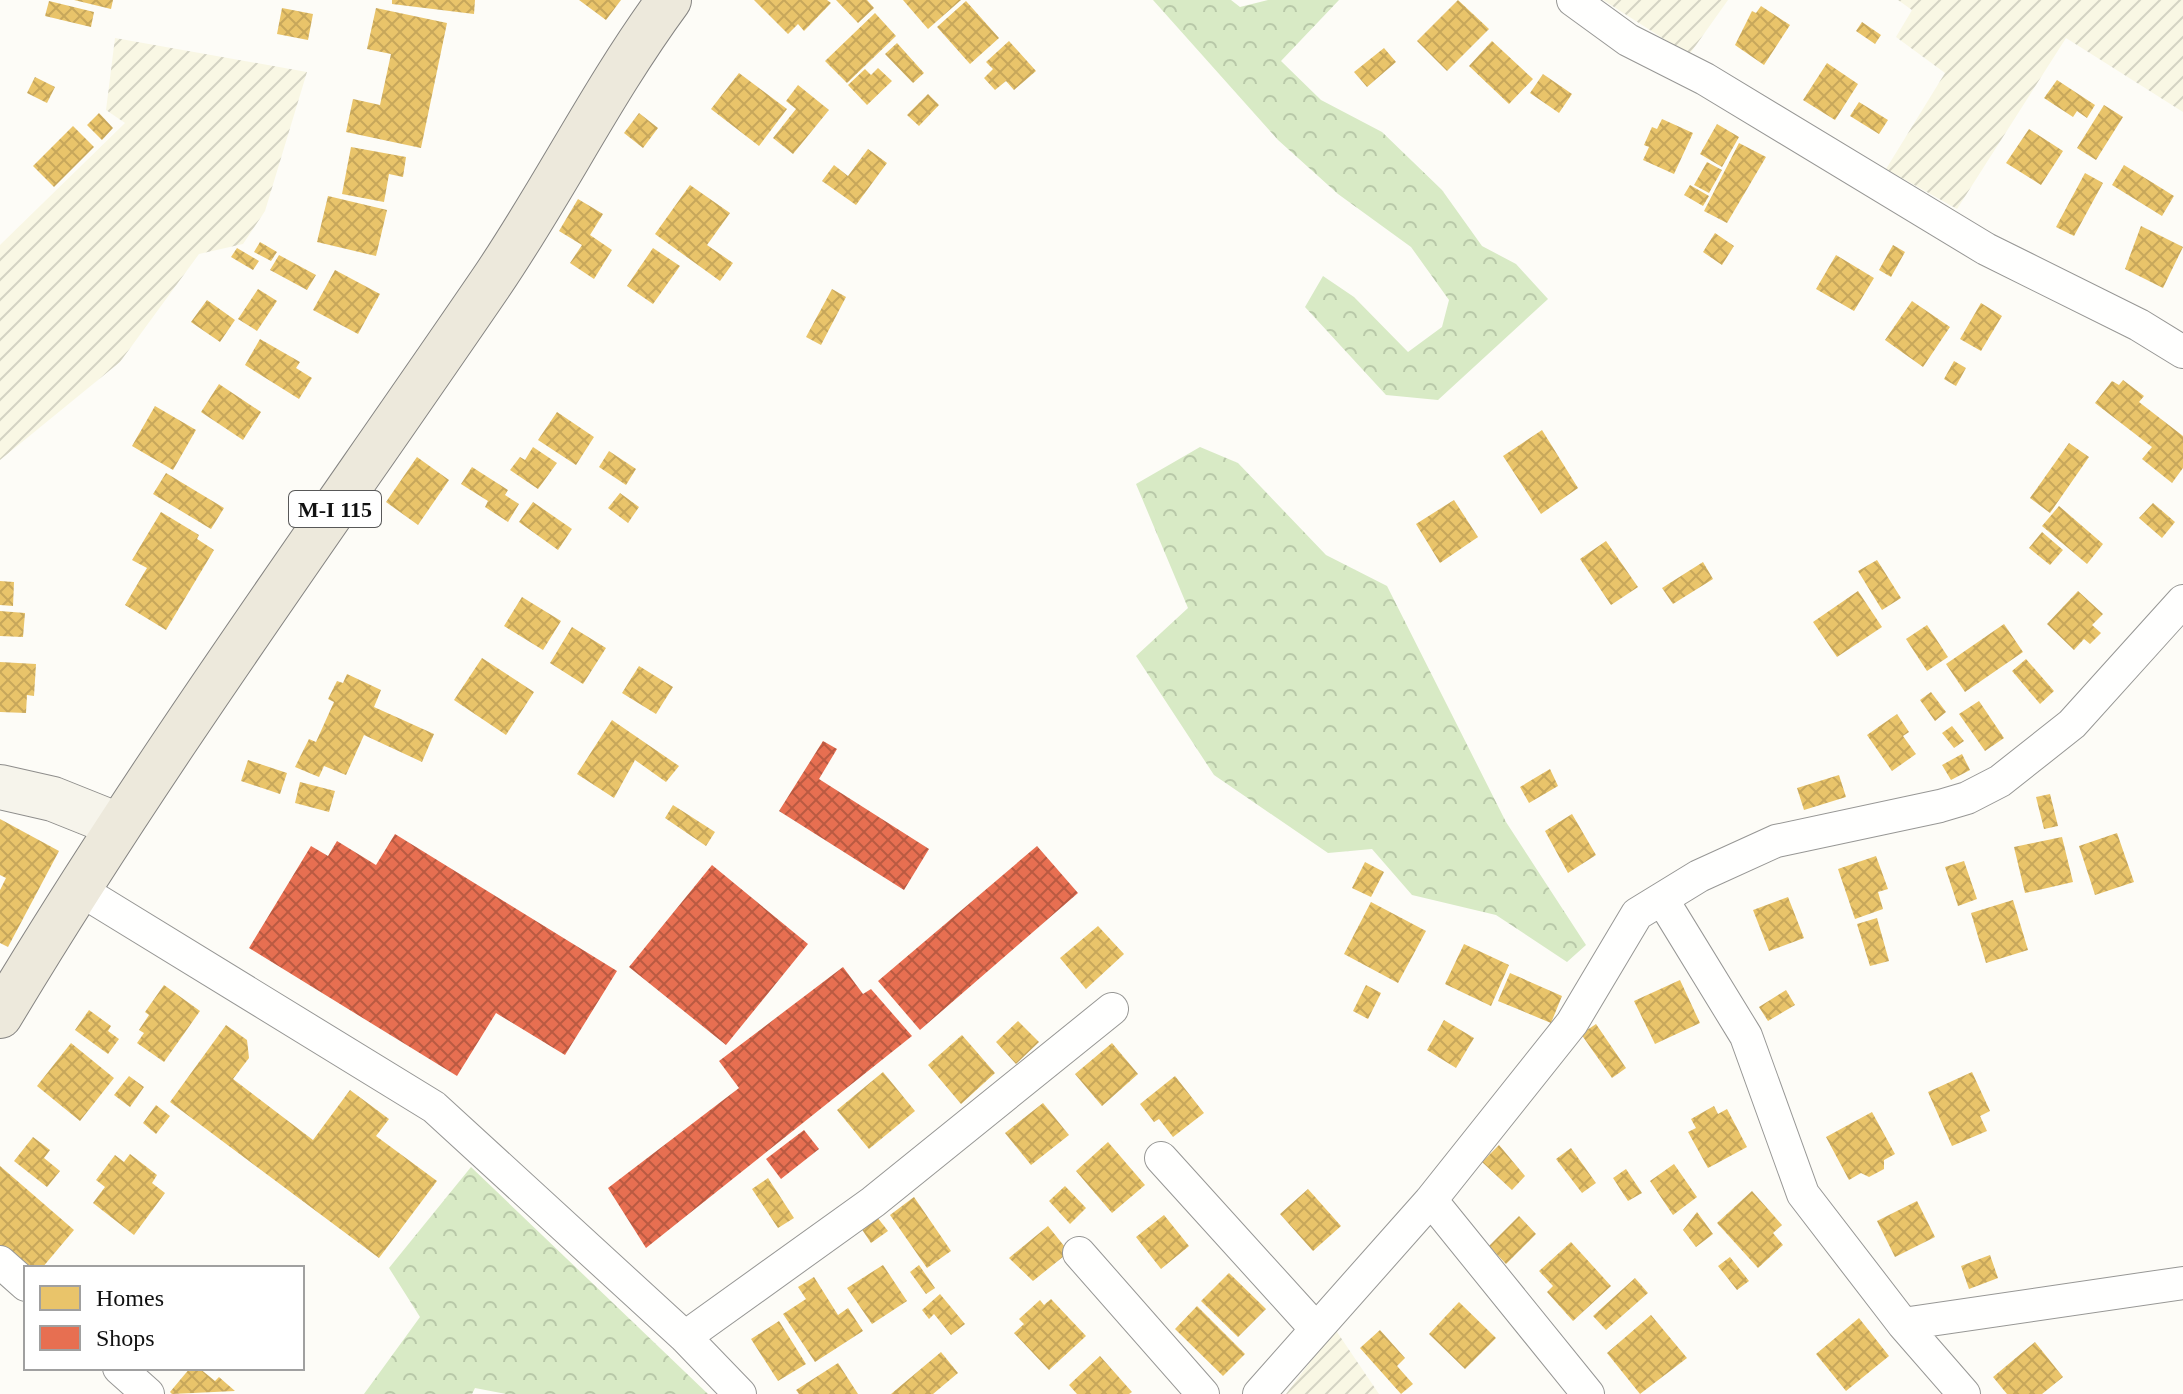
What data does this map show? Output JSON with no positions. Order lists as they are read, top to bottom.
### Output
{
  "streets": {
    "main road": ["M-I 115"]
  },
  "legend": ["Homes", "Shops"]
}
